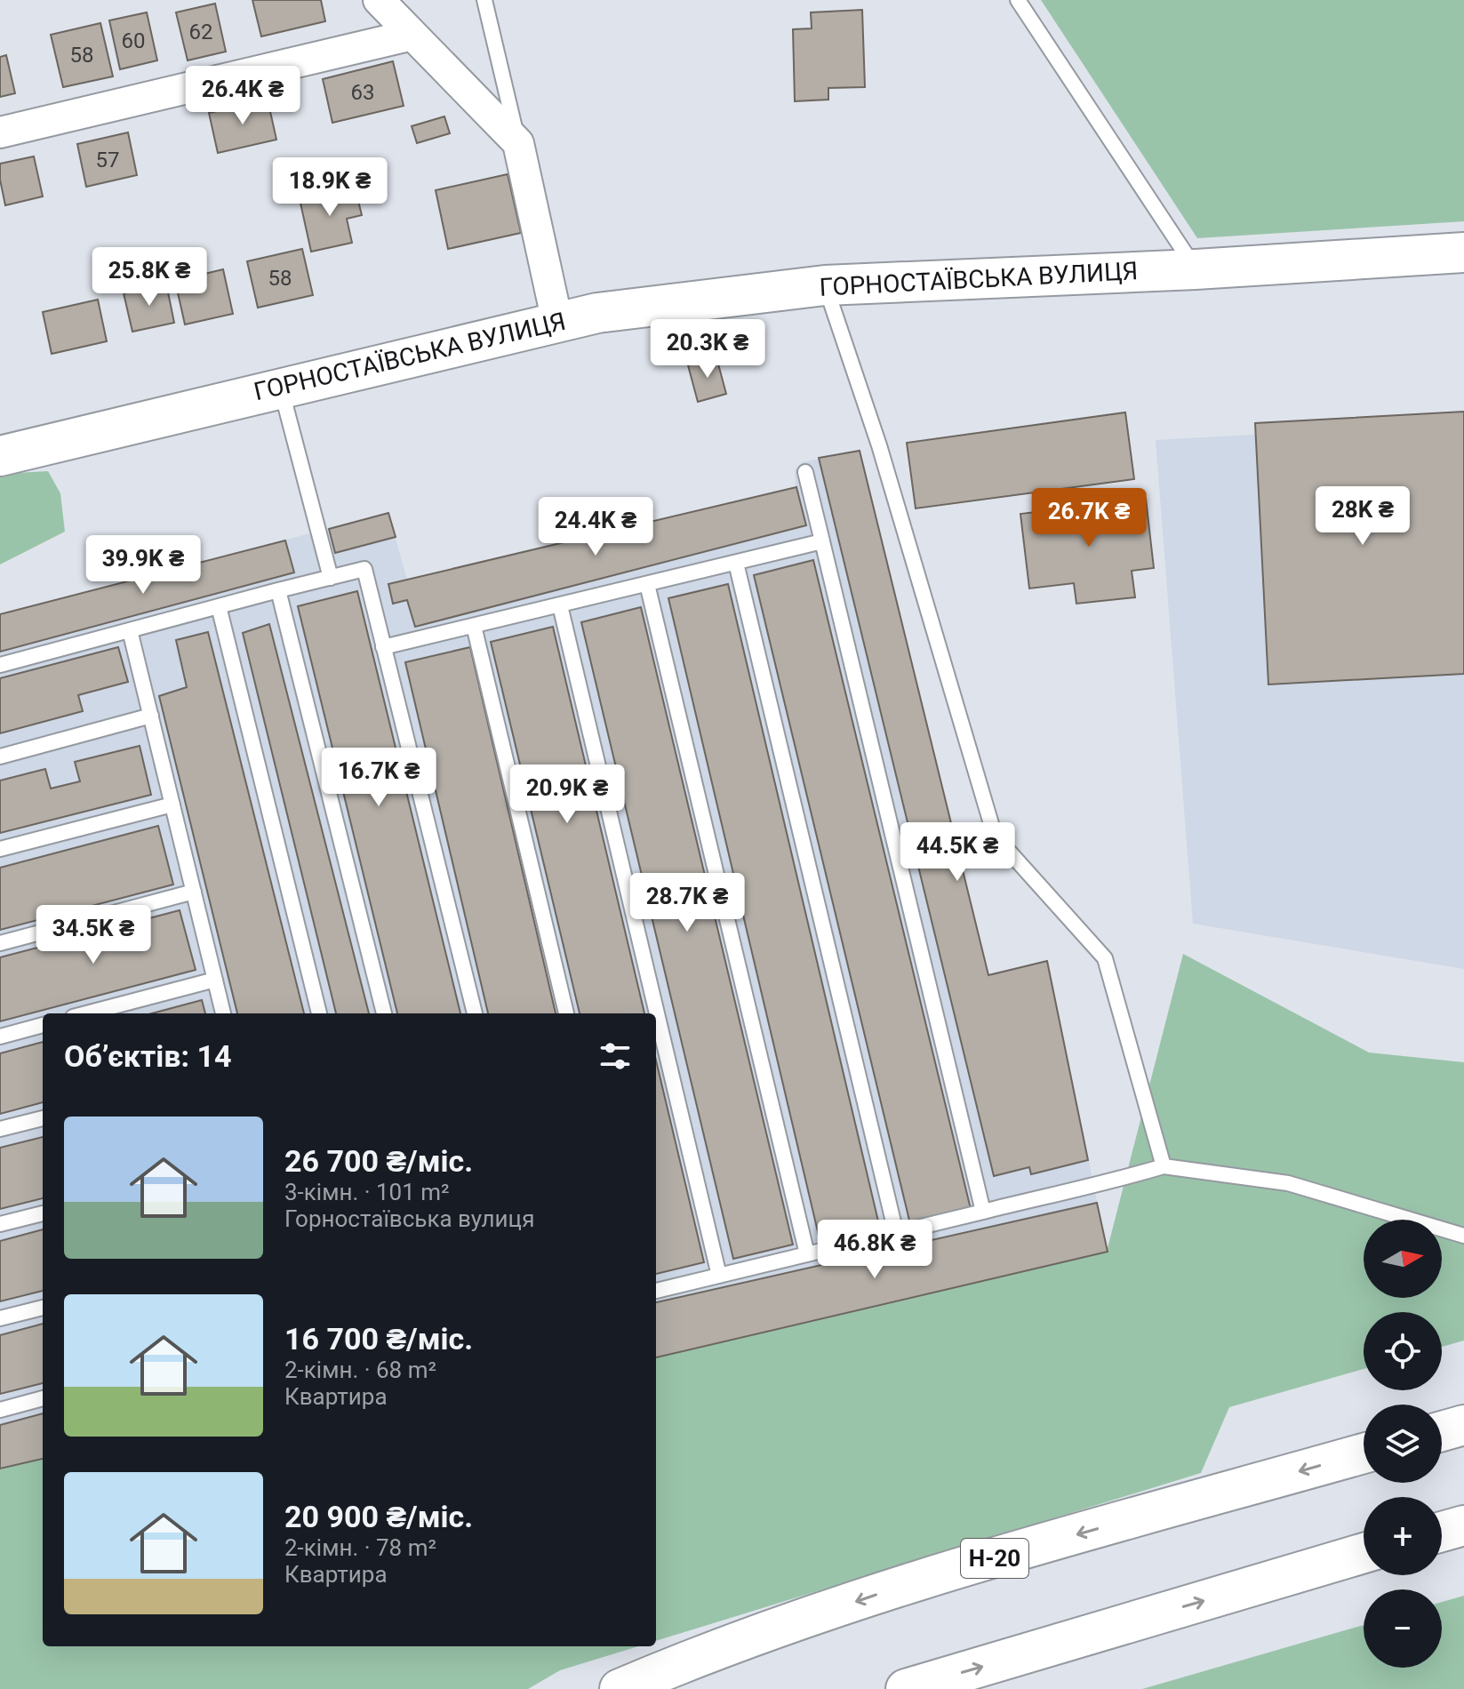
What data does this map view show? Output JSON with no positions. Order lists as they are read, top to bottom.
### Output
{
  "streets": {
    "main road": ["ГОРНОСТАЇВСЬКА ВУЛИЦЯ", "Н-20"]
  },
  "house_numbers": [
    "62",
    "60",
    "58",
    "63",
    "57",
    "58"
  ],
  "north": "right",
  "page": {
    "price": [
      "26.4K ₴",
      "18.9K ₴",
      "25.8K ₴",
      "20.3K ₴",
      "28K ₴",
      "26.7K ₴",
      "24.4K ₴",
      "39.9K ₴",
      "16.7K ₴",
      "20.9K ₴",
      "44.5K ₴",
      "28.7K ₴",
      "34.5K ₴",
      "46.8K ₴"
    ],
    "heading": "Об’єктів: 14",
    "list": [
      {
        "name": "26 700 ₴/міс.",
        "note": "3-кімн. · 101 m² · Горностаївська вулиця"
      },
      {
        "name": "16 700 ₴/міс.",
        "note": "2-кімн. · 68 m² · Квартира"
      },
      {
        "name": "20 900 ₴/міс.",
        "note": "2-кімн. · 78 m² · Квартира"
      }
    ],
    "map_buttons": ["+", "−"]
  }
}
